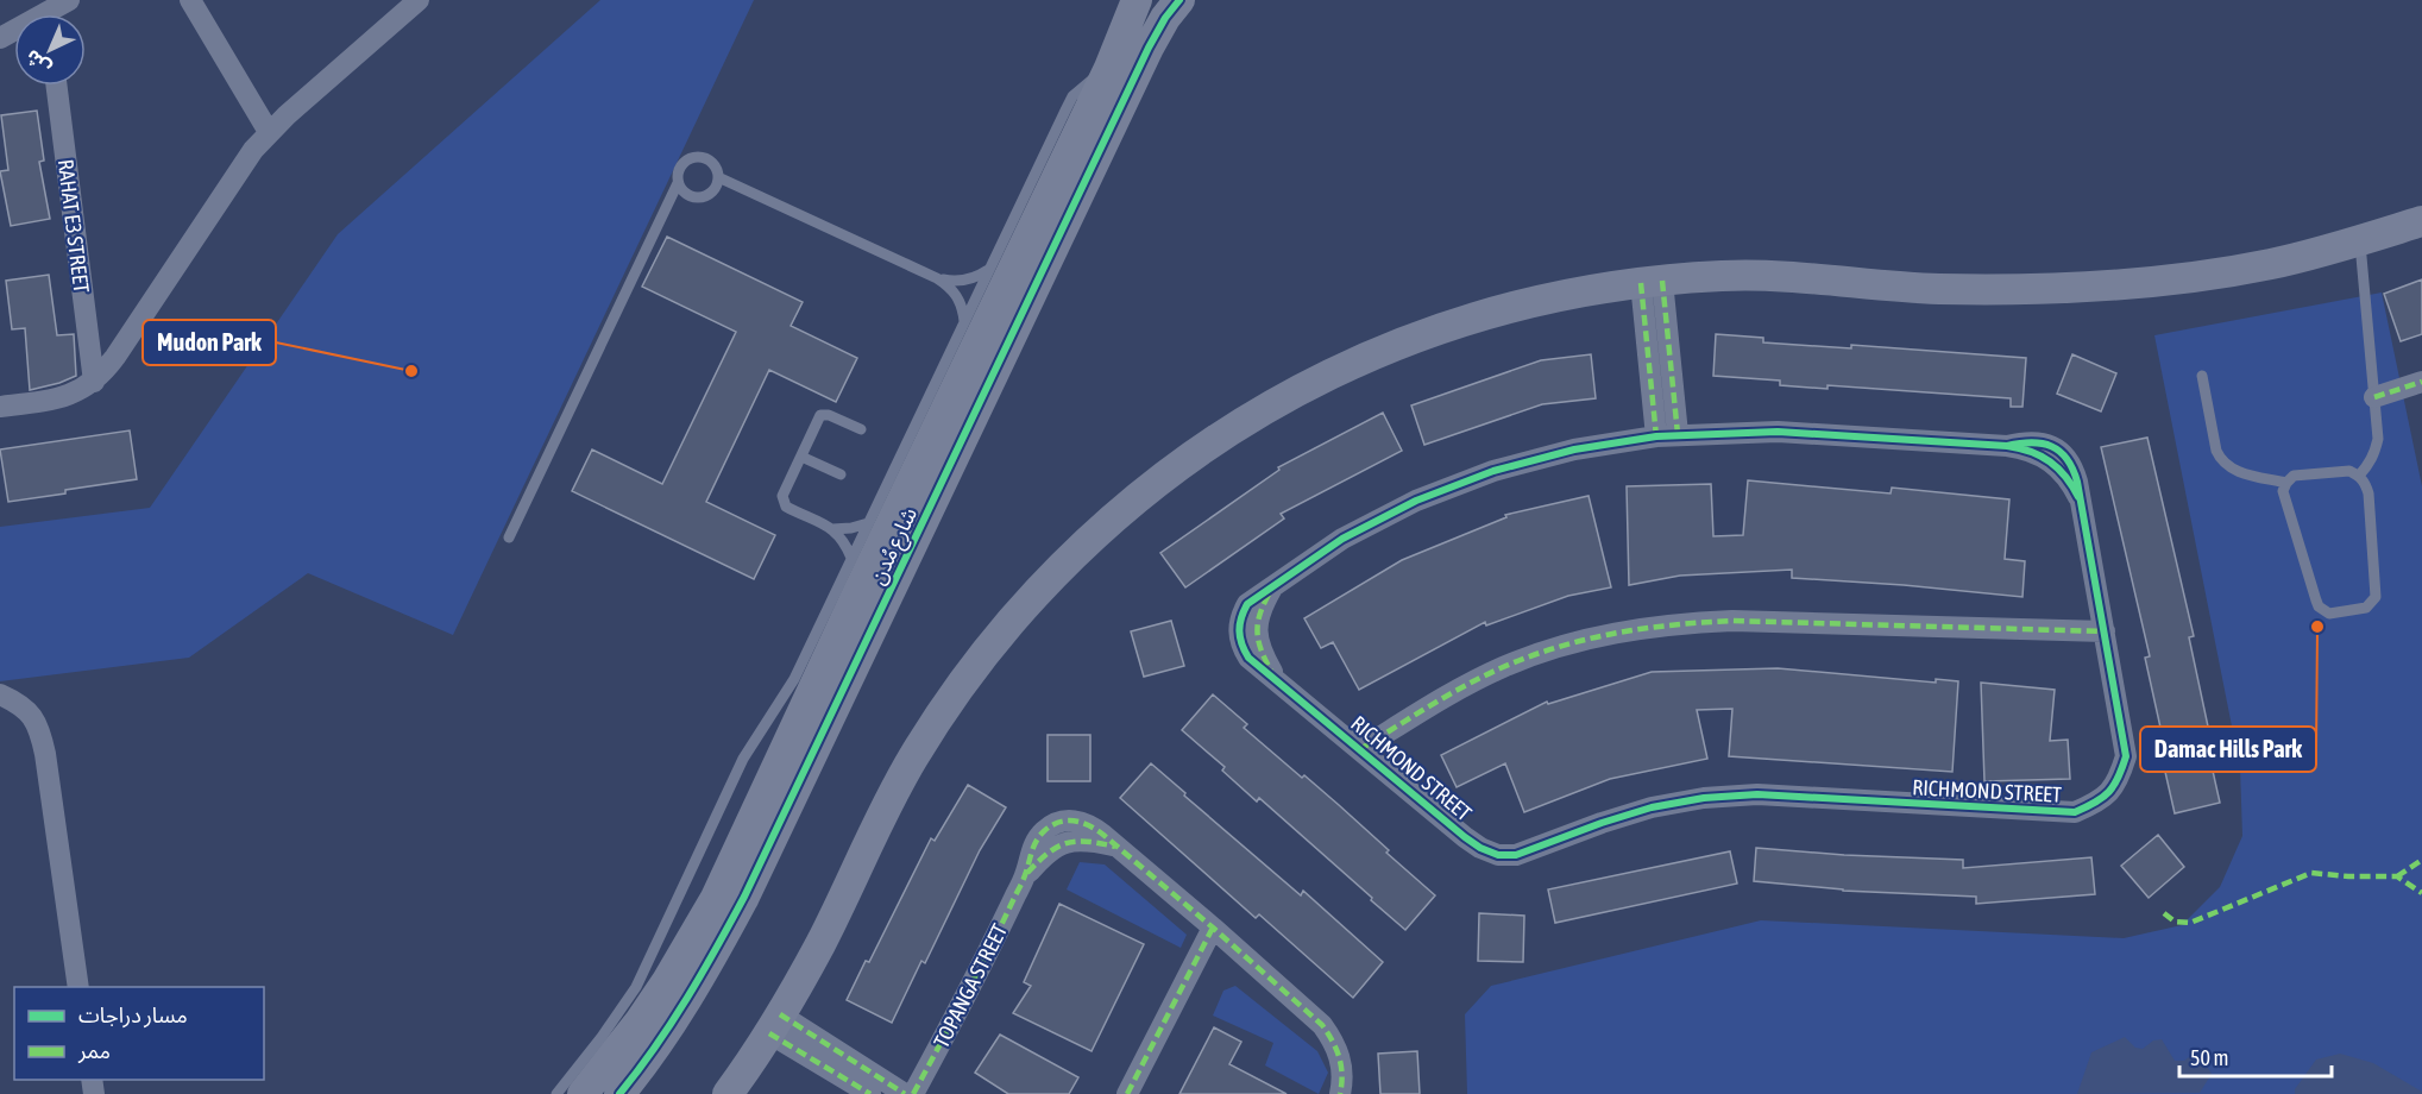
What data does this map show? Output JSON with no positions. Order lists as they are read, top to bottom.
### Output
{
  "streets": {
    "street": [
      "RAHAT E3 STREET",
      "شارع مُدن",
      "RICHMOND STREET",
      "TOPANGA STREET"
    ]
  },
  "places": ["Mudon Park", "Damac Hills Park"],
  "legend": ["مسار دراجات", "ممر"],
  "scale_bar": "50 m",
  "north": "bottom left"
}
